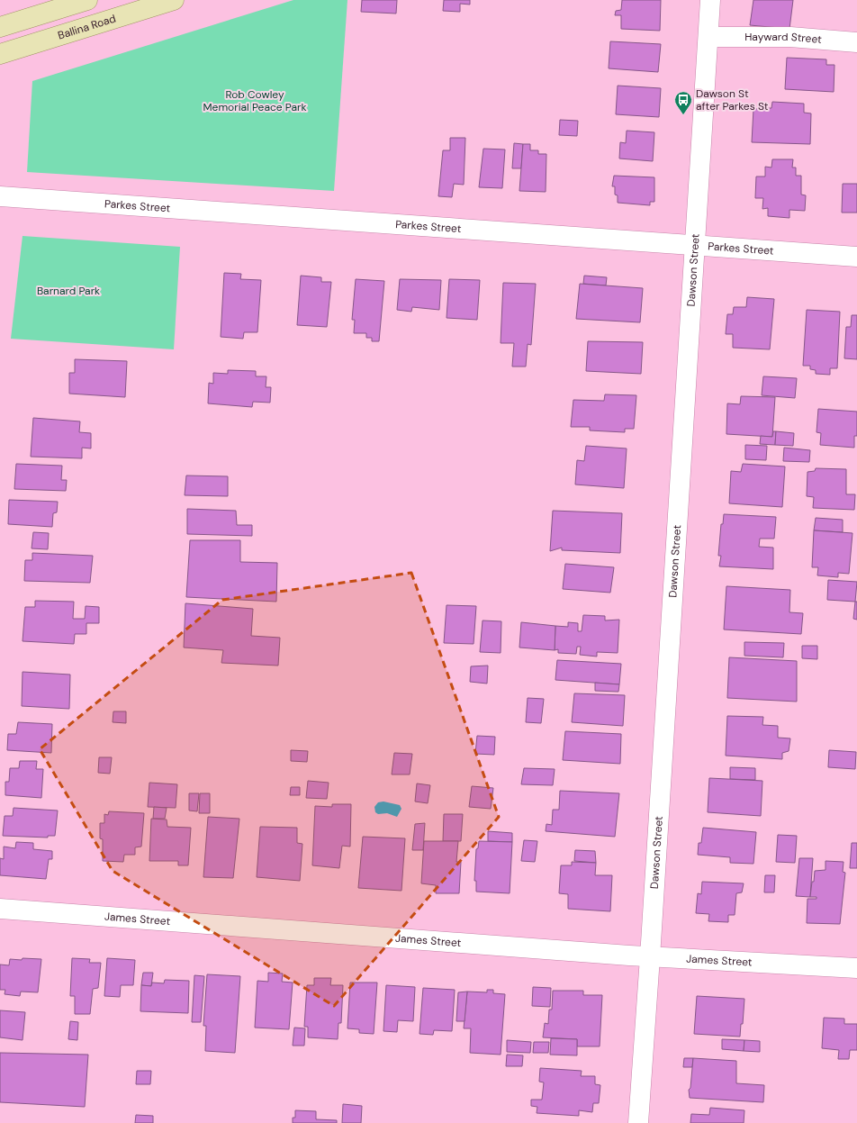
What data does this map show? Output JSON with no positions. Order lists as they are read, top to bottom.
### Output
{
  "streets": {
    "main road": ["Ballina Road"],
    "street": [
      "Hayward Street",
      "Parkes Street",
      "Dawson Street",
      "James Street"
    ]
  },
  "crossings": [
    ["Hayward Street", "Dawson Street"],
    ["Parkes Street", "Dawson Street"],
    ["Dawson Street", "James Street"]
  ],
  "parks": ["Rob Cowley Memorial Peace Park", "Barnard Park"],
  "places": {
    "bus stop": ["Dawson St after Parkes St"]
  }
}
